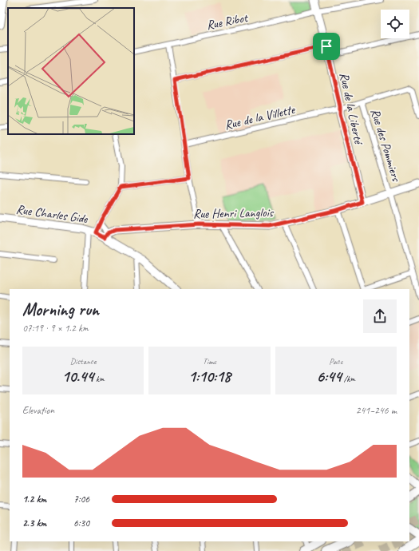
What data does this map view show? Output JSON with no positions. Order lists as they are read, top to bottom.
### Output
{
  "streets": {
    "street": [
      "Rue Ribot",
      "Rue de la Liberté",
      "Rue de la Villette",
      "Rue des Pommiers",
      "Rue Henri Langlois",
      "Rue Charles Gide"
    ]
  },
  "crossings": [
    ["Rue Ribot", "Rue de la Liberté"],
    ["Rue de la Liberté", "Rue de la Villette"],
    ["Rue de la Liberté", "Rue Henri Langlois"],
    ["Rue de la Villette", "Rue des Pommiers"],
    ["Rue des Pommiers", "Rue Henri Langlois"],
    ["Rue Henri Langlois", "Rue Charles Gide"]
  ],
  "page": {
    "heading": ["Morning run", "07:19 · 9 × 1.2 km"],
    "stats": [
      ["Distance", "10.44 km"],
      ["Time", "1:10:18"],
      ["Pace", "6:44 /km"]
    ],
    "chart": ["Elevation", "241–246 m"],
    "list": [
      {
        "name": "1.2 km",
        "note": "7:06"
      },
      {
        "name": "2.3 km",
        "note": "6:30"
      }
    ]
  }
}
